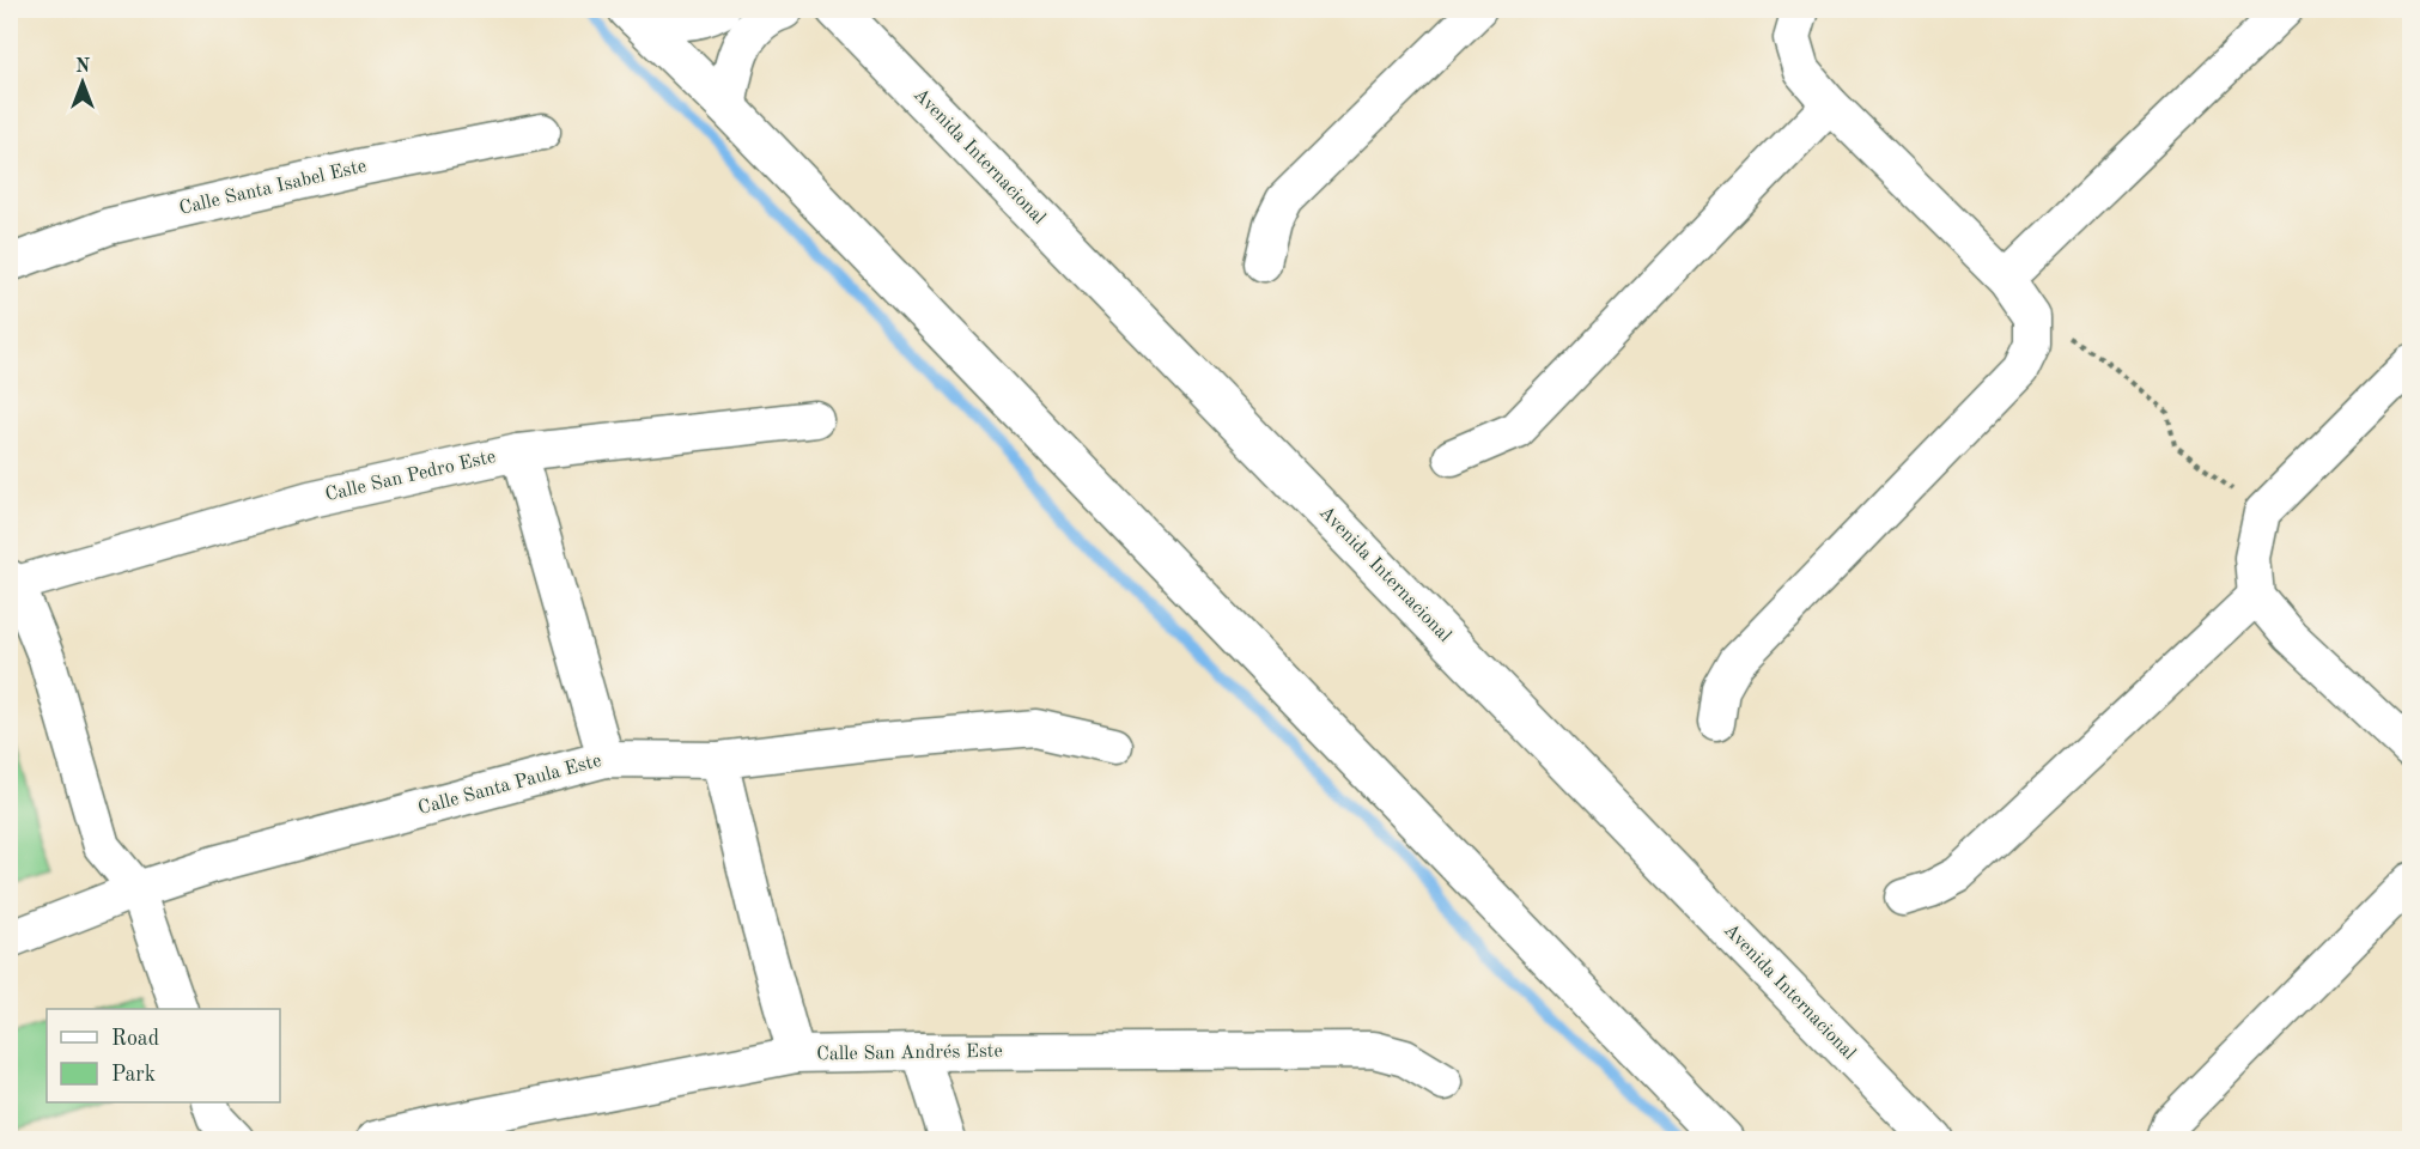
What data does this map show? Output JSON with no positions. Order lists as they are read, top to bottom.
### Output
{
  "streets": {
    "main road": ["Avenida Internacional"],
    "street": [
      "Calle Santa Isabel Este",
      "Calle San Pedro Este",
      "Calle Santa Paula Este",
      "Calle San Andrés Este"
    ]
  },
  "legend": ["Road", "Park"],
  "north": "top"
}
